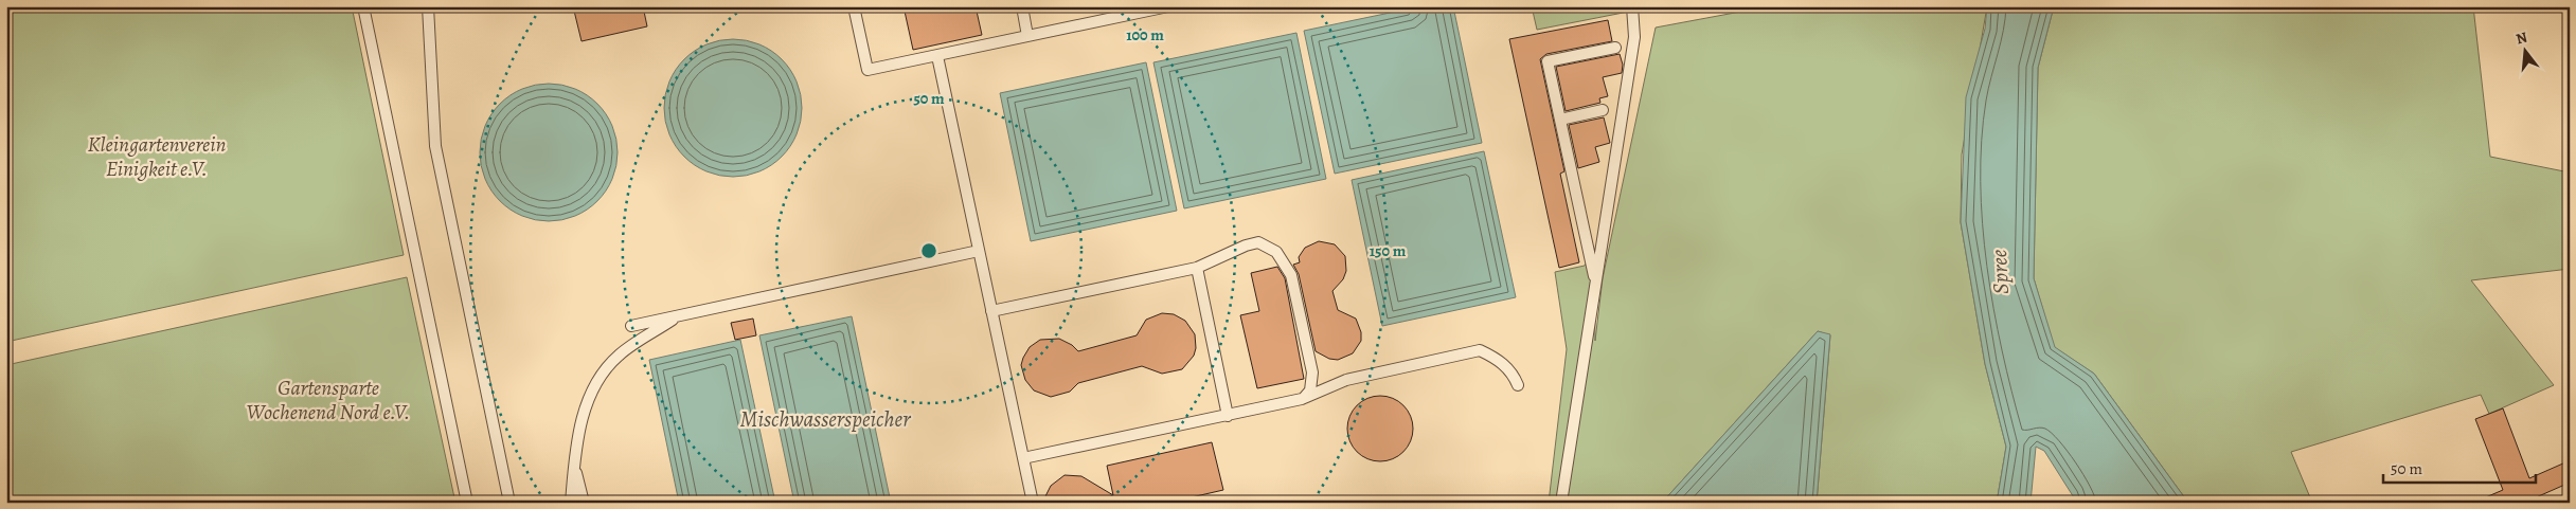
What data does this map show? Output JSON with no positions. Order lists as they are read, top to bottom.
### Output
{
  "water": ["Spree", "Mischwasserspeicher"],
  "parks": ["Kleingartenverein Einigkeit e.V.", "Gartensparte Wochenend Nord e.V."],
  "scale_bar": "50 m",
  "north": "top",
  "rings": ["100 m", "50 m", "150 m"]
}
